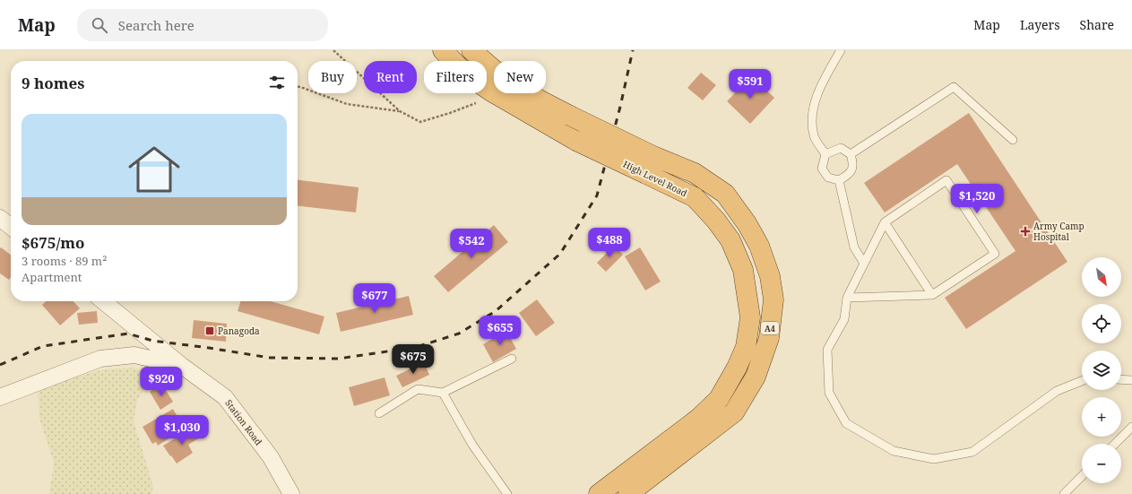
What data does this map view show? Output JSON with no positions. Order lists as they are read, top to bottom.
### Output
{
  "streets": {
    "highway": ["High Level Road", "A4"],
    "street": ["Station Road"]
  },
  "places": {
    "health": ["Army Camp Hospital"],
    "transit": ["Panagoda"]
  },
  "north": "bottom right",
  "page": {
    "header": "Map",
    "search": "Search here",
    "nav": ["Map", "Layers", "Share"],
    "chip": [
      "Buy",
      "Rent",
      "Filters",
      "New"
    ],
    "heading": "9 homes",
    "price": [
      "$591",
      "$1,520",
      "$488",
      "$542",
      "$677",
      "$655",
      "$675",
      "$920",
      "$1,030"
    ],
    "list": [
      {
        "name": "$675/mo",
        "note": "3 rooms · 89 m² · Apartment"
      }
    ],
    "map_buttons": ["+", "−"]
  }
}
